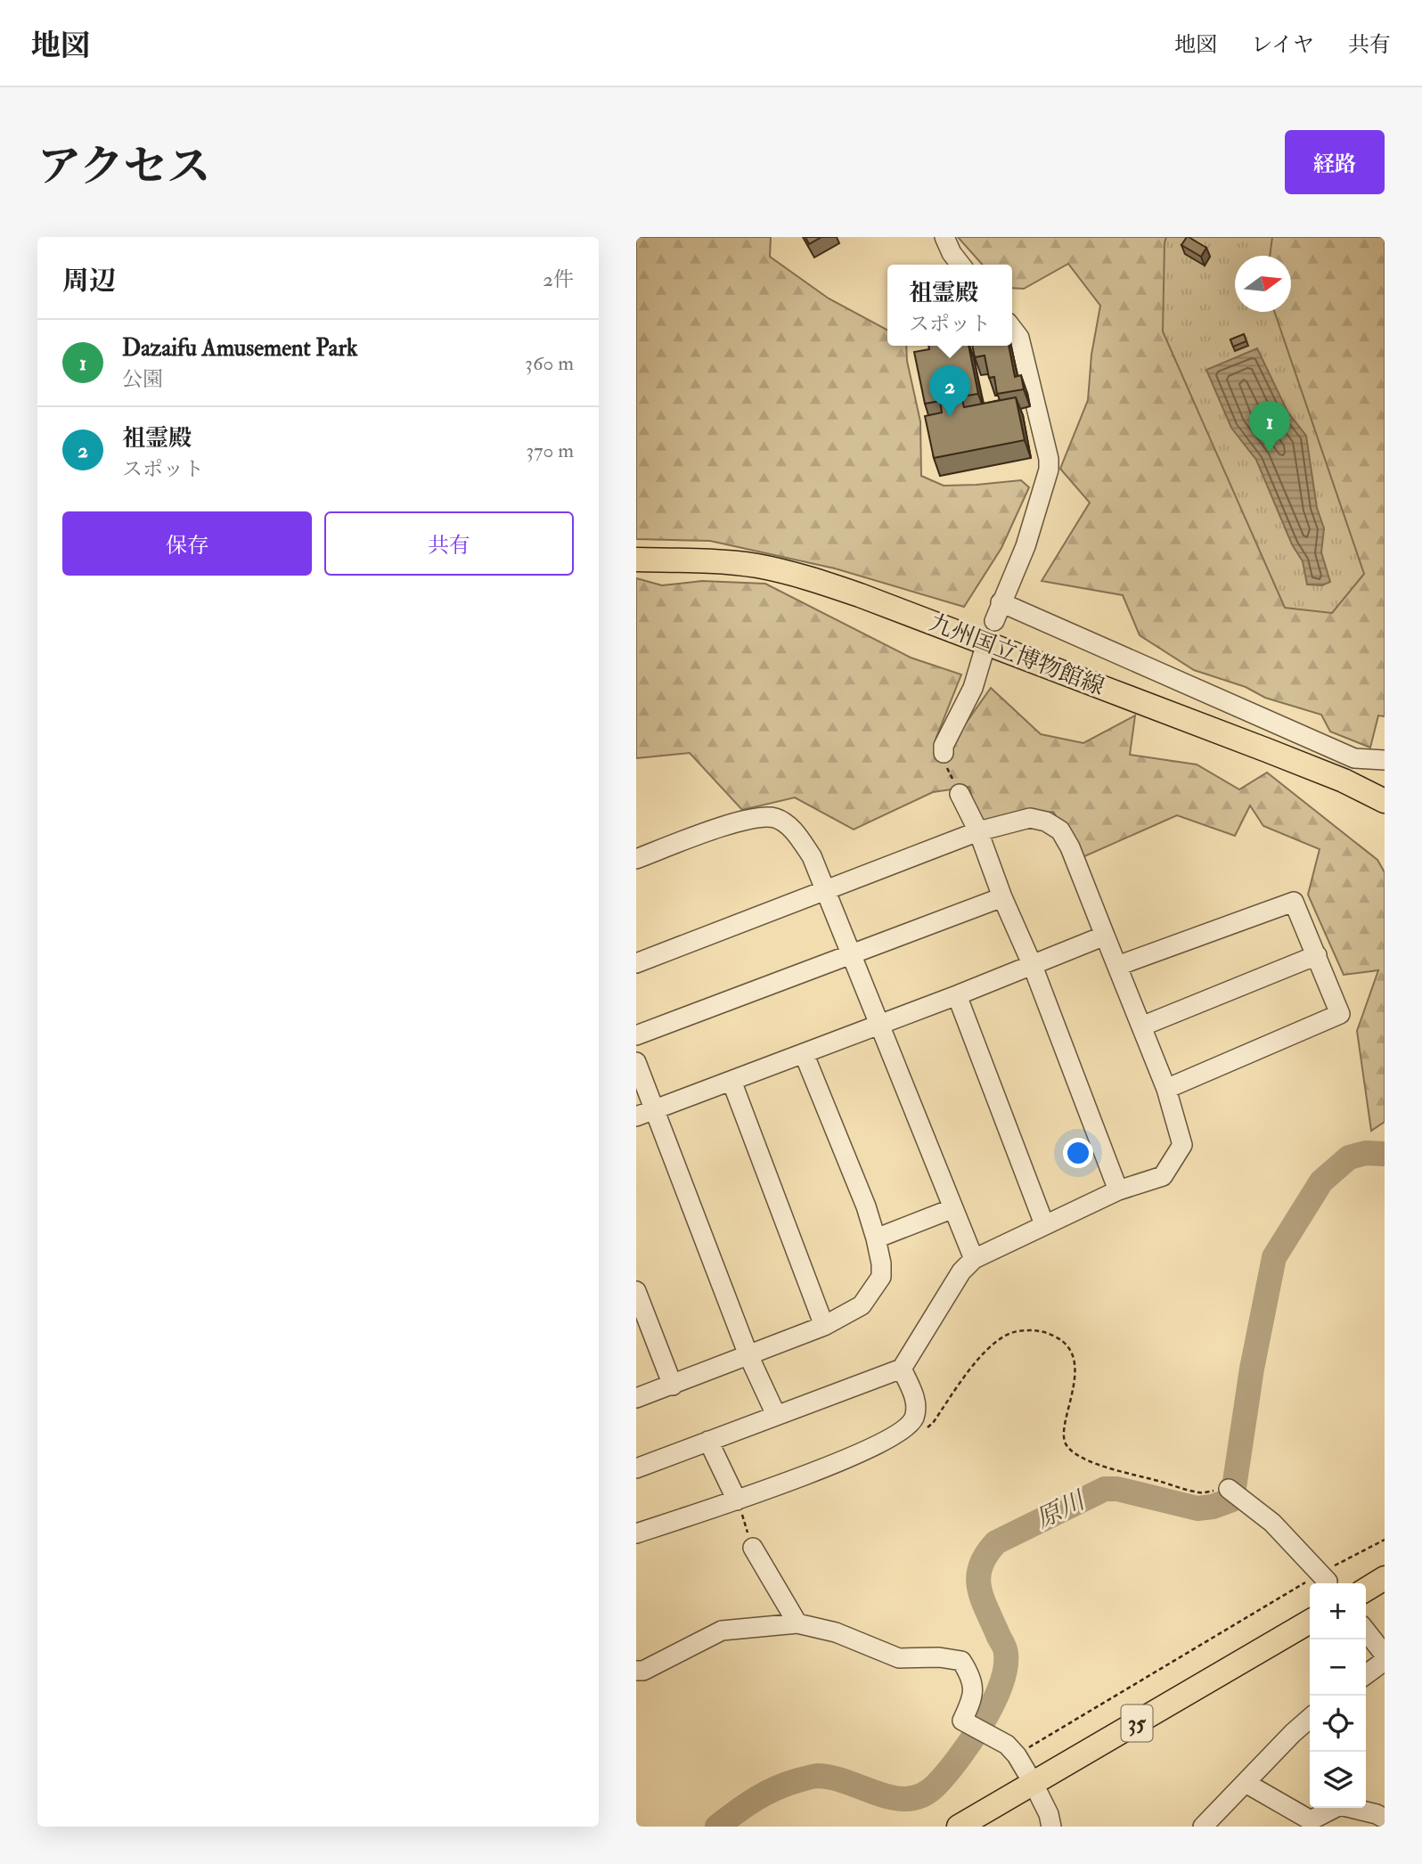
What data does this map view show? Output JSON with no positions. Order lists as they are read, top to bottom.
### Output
{
  "streets": {
    "main road": ["九州国立博物館線", "35"]
  },
  "water": ["原川"],
  "north": "right",
  "page": {
    "header": "地図",
    "nav": ["地図", "レイヤ", "共有"],
    "buttons": [
      "経路",
      ["保存", "共有"]
    ],
    "title": "アクセス",
    "heading": ["周辺", "2件"],
    "popup": ["祖霊殿", "スポット"],
    "list": [
      {
        "mark": "1",
        "name": "Dazaifu Amusement Park",
        "note": "公園",
        "value": "360 m"
      },
      {
        "mark": "2",
        "name": "祖霊殿",
        "note": "スポット",
        "value": "370 m"
      }
    ],
    "pins": ["2", "1"],
    "map_buttons": ["+", "−"]
  }
}
